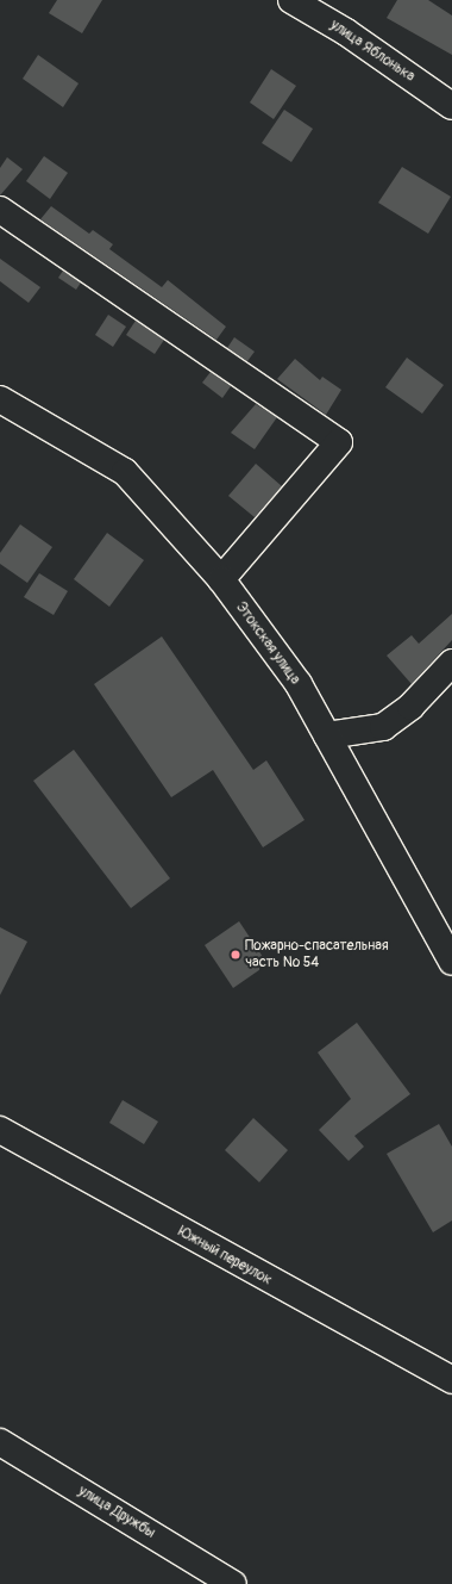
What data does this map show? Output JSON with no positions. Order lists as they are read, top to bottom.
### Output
{
  "streets": {
    "street": [
      "улица Яблонька",
      "Этокская улица",
      "Южный переулок",
      "улица Дружбы"
    ]
  },
  "places": ["Пожарно-спасательная часть № 54"]
}
